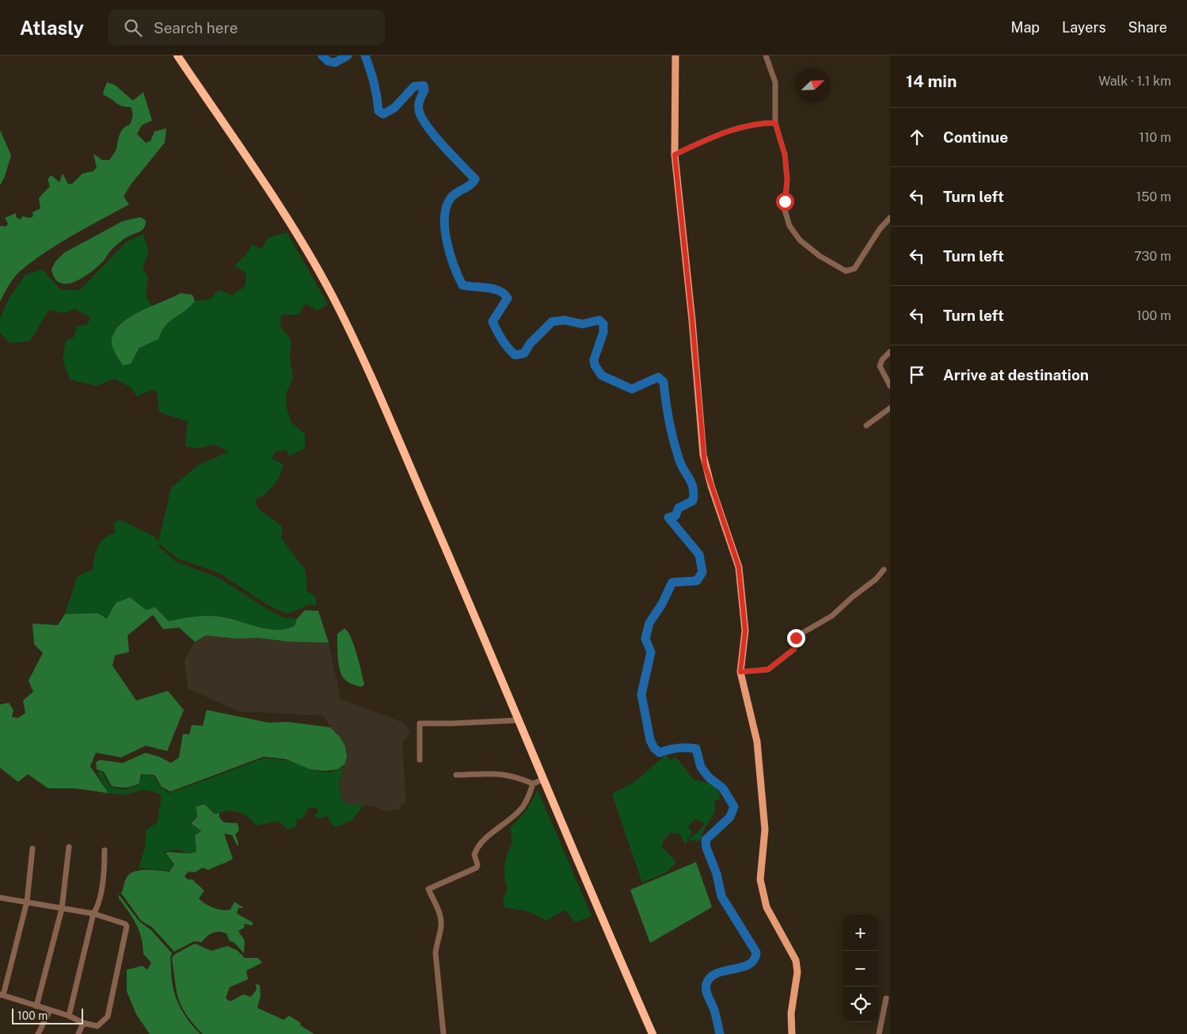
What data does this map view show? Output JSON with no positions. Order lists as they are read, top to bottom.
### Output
{
  "scale_bar": "100 m",
  "north": "top right",
  "page": {
    "header": "Atlasly",
    "search": "Search here",
    "nav": ["Map", "Layers", "Share"],
    "heading": ["14 min", "Walk · 1.1 km"],
    "list": [
      ["Continue", "110 m"],
      ["Turn left", "150 m"],
      ["Turn left", "730 m"],
      ["Turn left", "100 m"],
      "Arrive at destination"
    ],
    "map_buttons": ["+", "−"],
    "scale": "100 m"
  }
}
